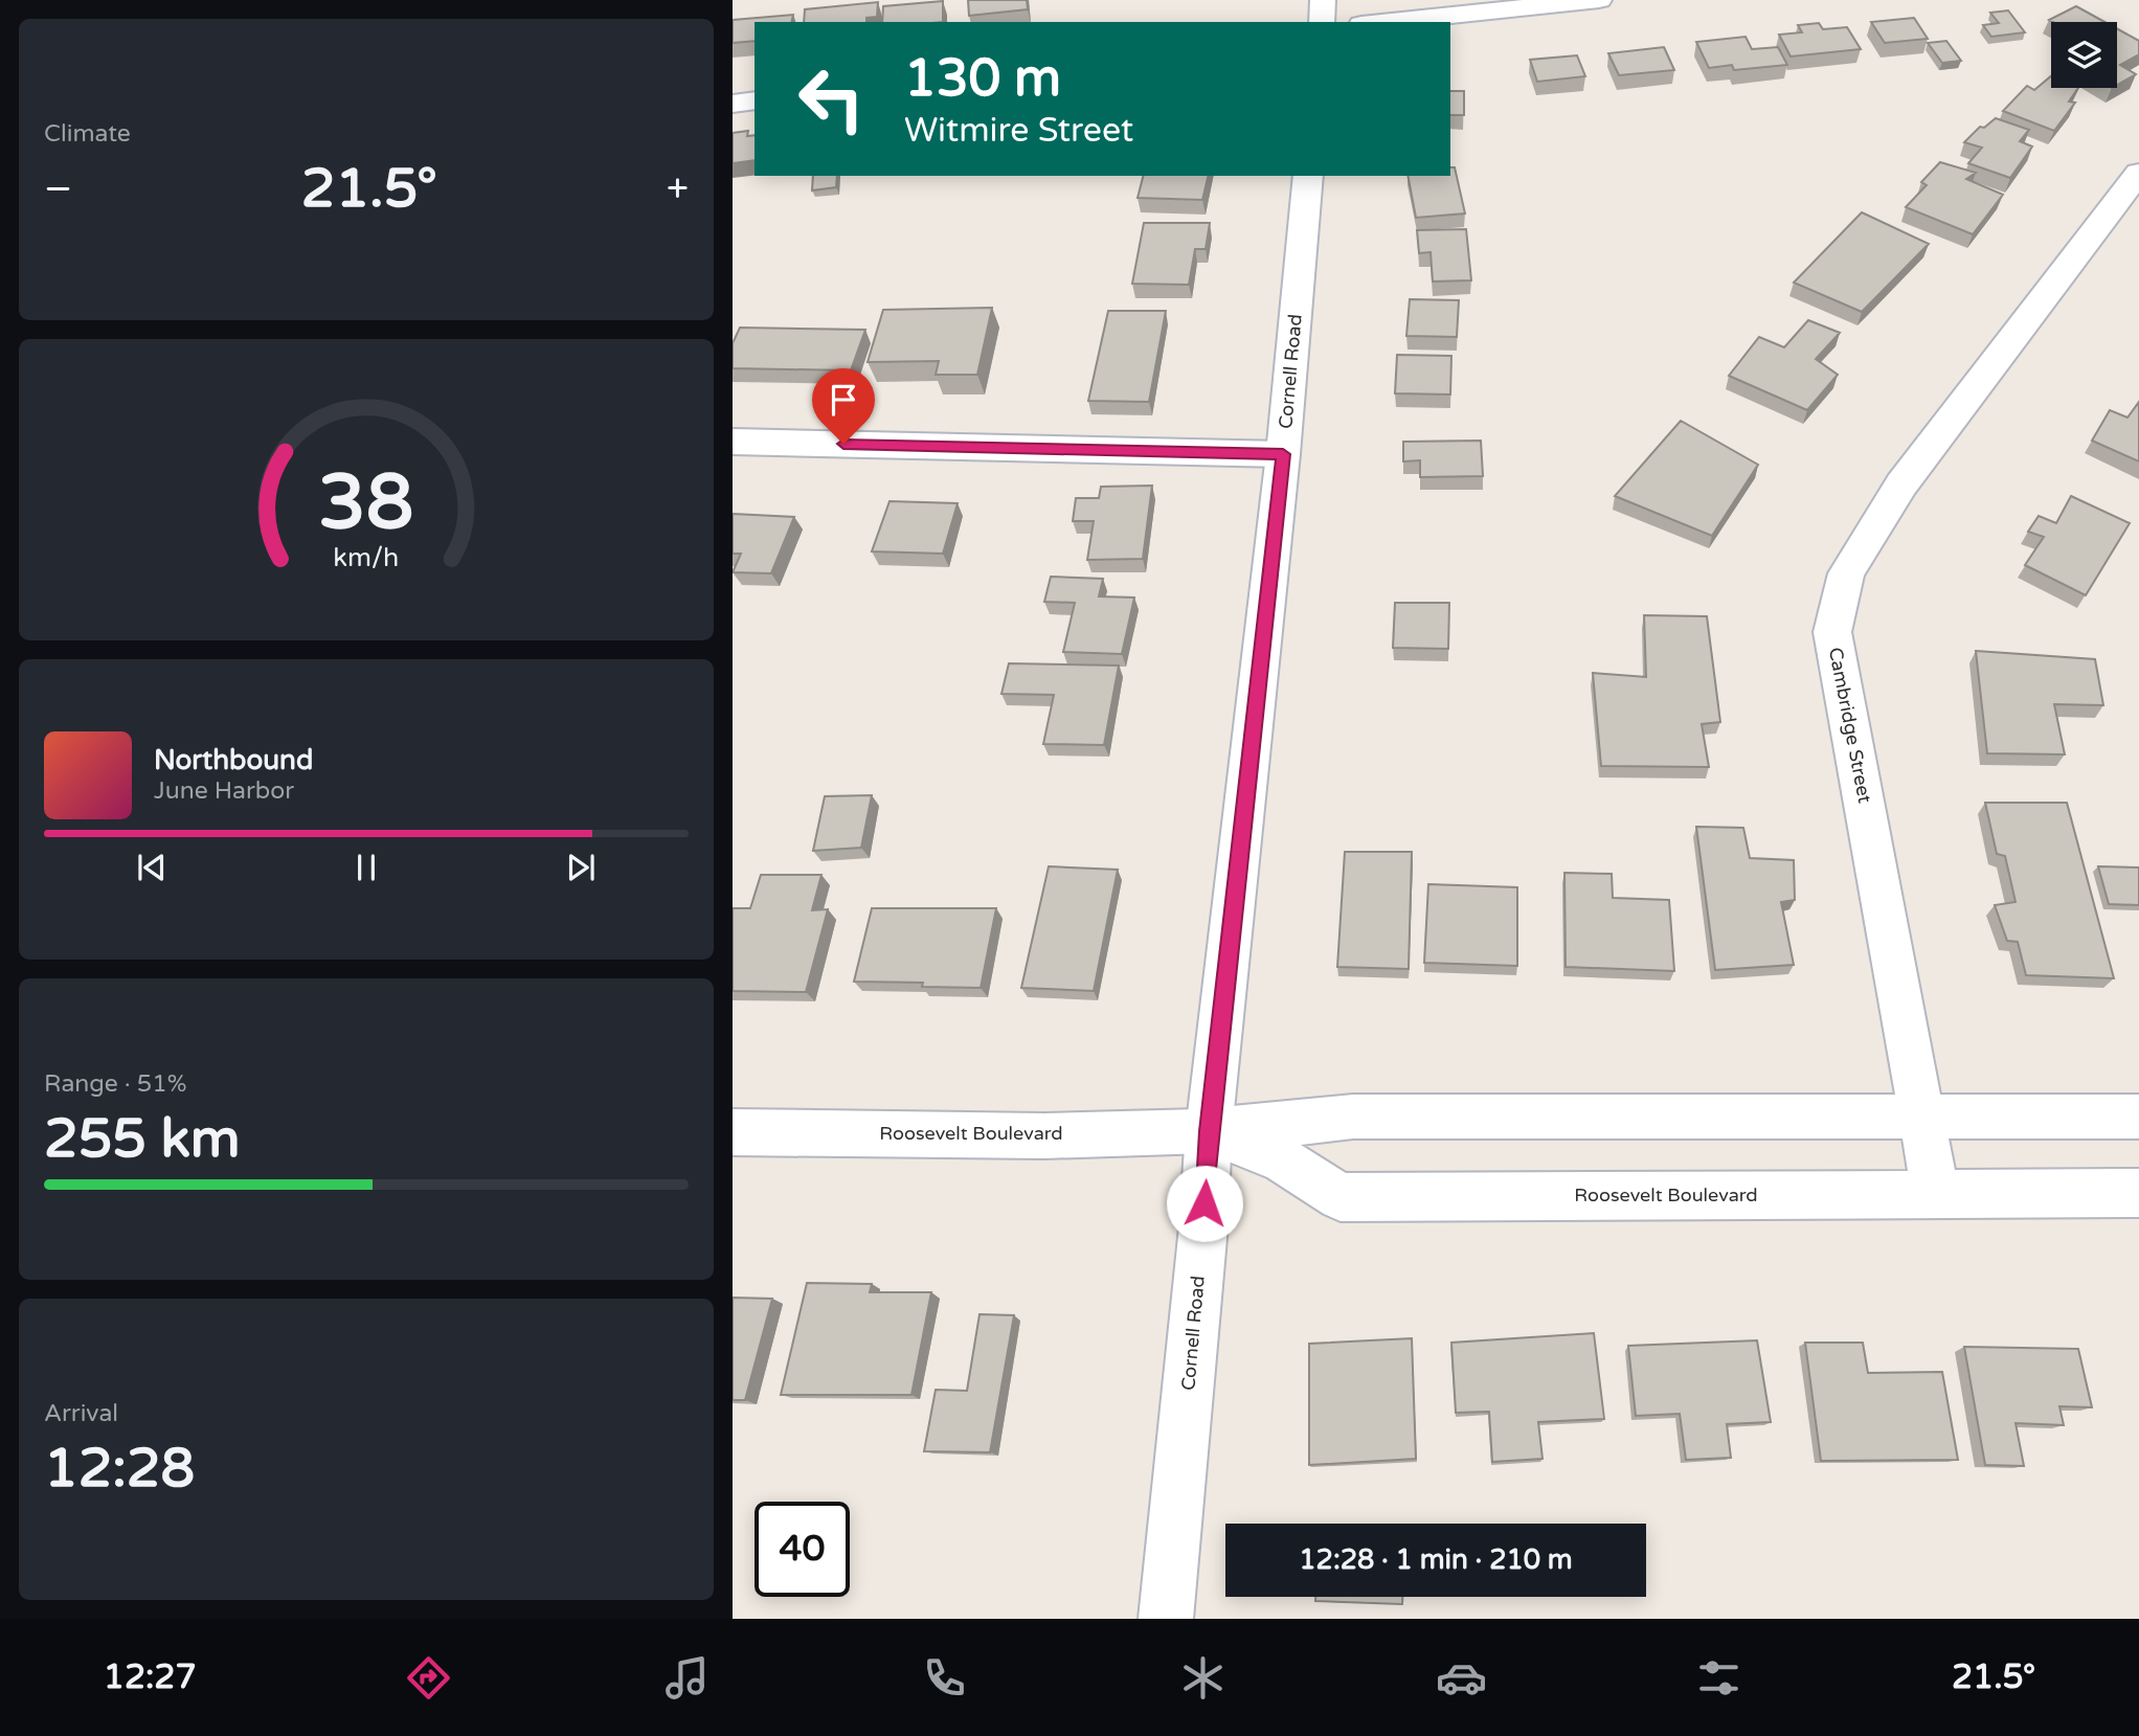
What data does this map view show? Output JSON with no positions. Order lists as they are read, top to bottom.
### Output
{
  "streets": {
    "street": ["Cornell Road", "Cambridge Street", "Roosevelt Boulevard"]
  },
  "crossings": [
    ["Cornell Road", "Roosevelt Boulevard"],
    ["Cambridge Street", "Roosevelt Boulevard"]
  ],
  "page": {
    "tile": [
      "Climate",
      ["Range · 51%", "255 km"],
      ["Arrival", "12:28"]
    ],
    "turn": ["130 m", "Witmire Street"],
    "heat": ["−", "21.5°", "+"],
    "song": ["Northbound", "June Harbor"],
    "limit": "40",
    "trip": "12:28 · 1 min · 210 m",
    "tabs": ["12:27", "21.5°"],
    "gauge": ["38", "km/h"]
  }
}
